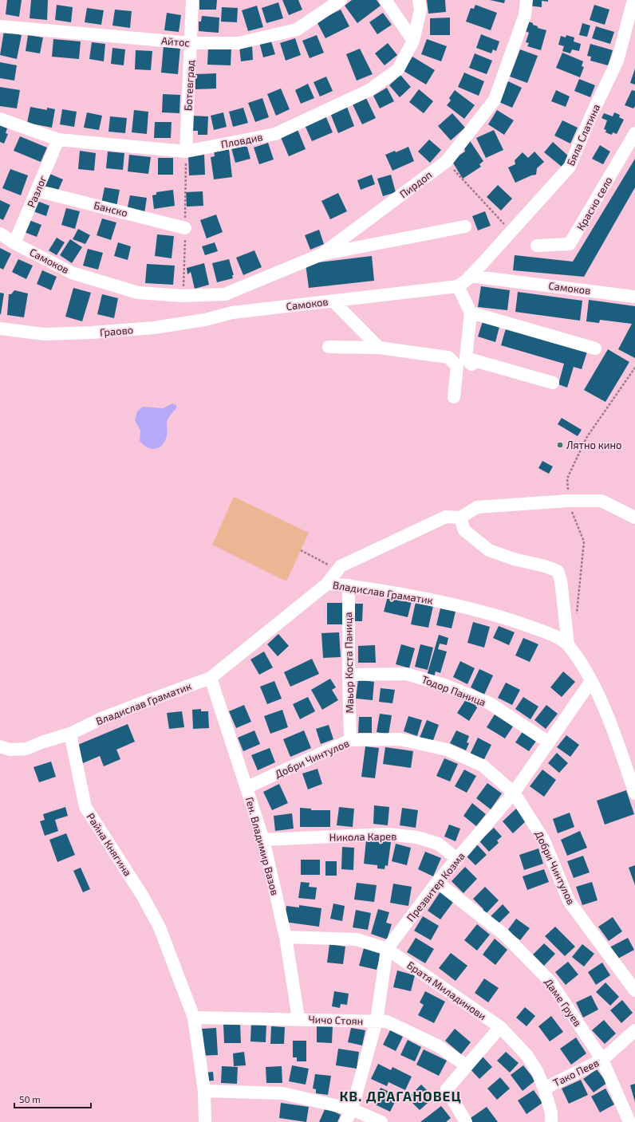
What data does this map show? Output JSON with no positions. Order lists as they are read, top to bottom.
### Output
{
  "streets": {
    "street": [
      "Айтос",
      "Ботевград",
      "Бяла Слатина",
      "Пловдив",
      "Пирдоп",
      "Разлог",
      "Красно село",
      "Банско",
      "Самоков",
      "Граово",
      "Владислав Граматик",
      "Маьор Коста Паница",
      "Тодор Паница",
      "Добри Чинтулов",
      "Никола Карев",
      "Райна Княгина",
      "Ген. Владимир Вазов",
      "Презвитер Козма",
      "Братя Миладинови",
      "Даме Груев",
      "Чичо Стоян",
      "Тако Пеев"
    ]
  },
  "crossings": [
    ["Айтос", "Ботевград"],
    ["Ботевград", "Пловдив"],
    ["Бяла Слатина", "Самоков"],
    ["Пловдив", "Разлог"],
    ["Пирдоп", "Самоков"],
    ["Разлог", "Банско"],
    ["Разлог", "Самоков"],
    ["Самоков", "Граово"],
    ["Владислав Граматик", "Маьор Коста Паница"],
    ["Владислав Граматик", "Райна Княгина"],
    ["Владислав Граматик", "Ген. Владимир Вазов"],
    ["Владислав Граматик", "Презвитер Козма"],
    ["Маьор Коста Паница", "Тодор Паница"],
    ["Маьор Коста Паница", "Добри Чинтулов"],
    ["Тодор Паница", "Презвитер Козма"],
    ["Добри Чинтулов", "Ген. Владимир Вазов"],
    ["Добри Чинтулов", "Презвитер Козма"],
    ["Никола Карев", "Ген. Владимир Вазов"],
    ["Никола Карев", "Презвитер Козма"],
    ["Райна Княгина", "Чичо Стоян"],
    ["Ген. Владимир Вазов", "Братя Миладинови"],
    ["Ген. Владимир Вазов", "Чичо Стоян"],
    ["Презвитер Козма", "Братя Миладинови"],
    ["Презвитер Козма", "Даме Груев"],
    ["Презвитер Козма", "Чичо Стоян"],
    ["Братя Миладинови", "Тако Пеев"],
    ["Даме Груев", "Тако Пеев"]
  ],
  "districts": ["КВ. ДРАГАНОВЕЦ"],
  "places": ["Лятно кино"],
  "scale_bar": "50 m"
}
